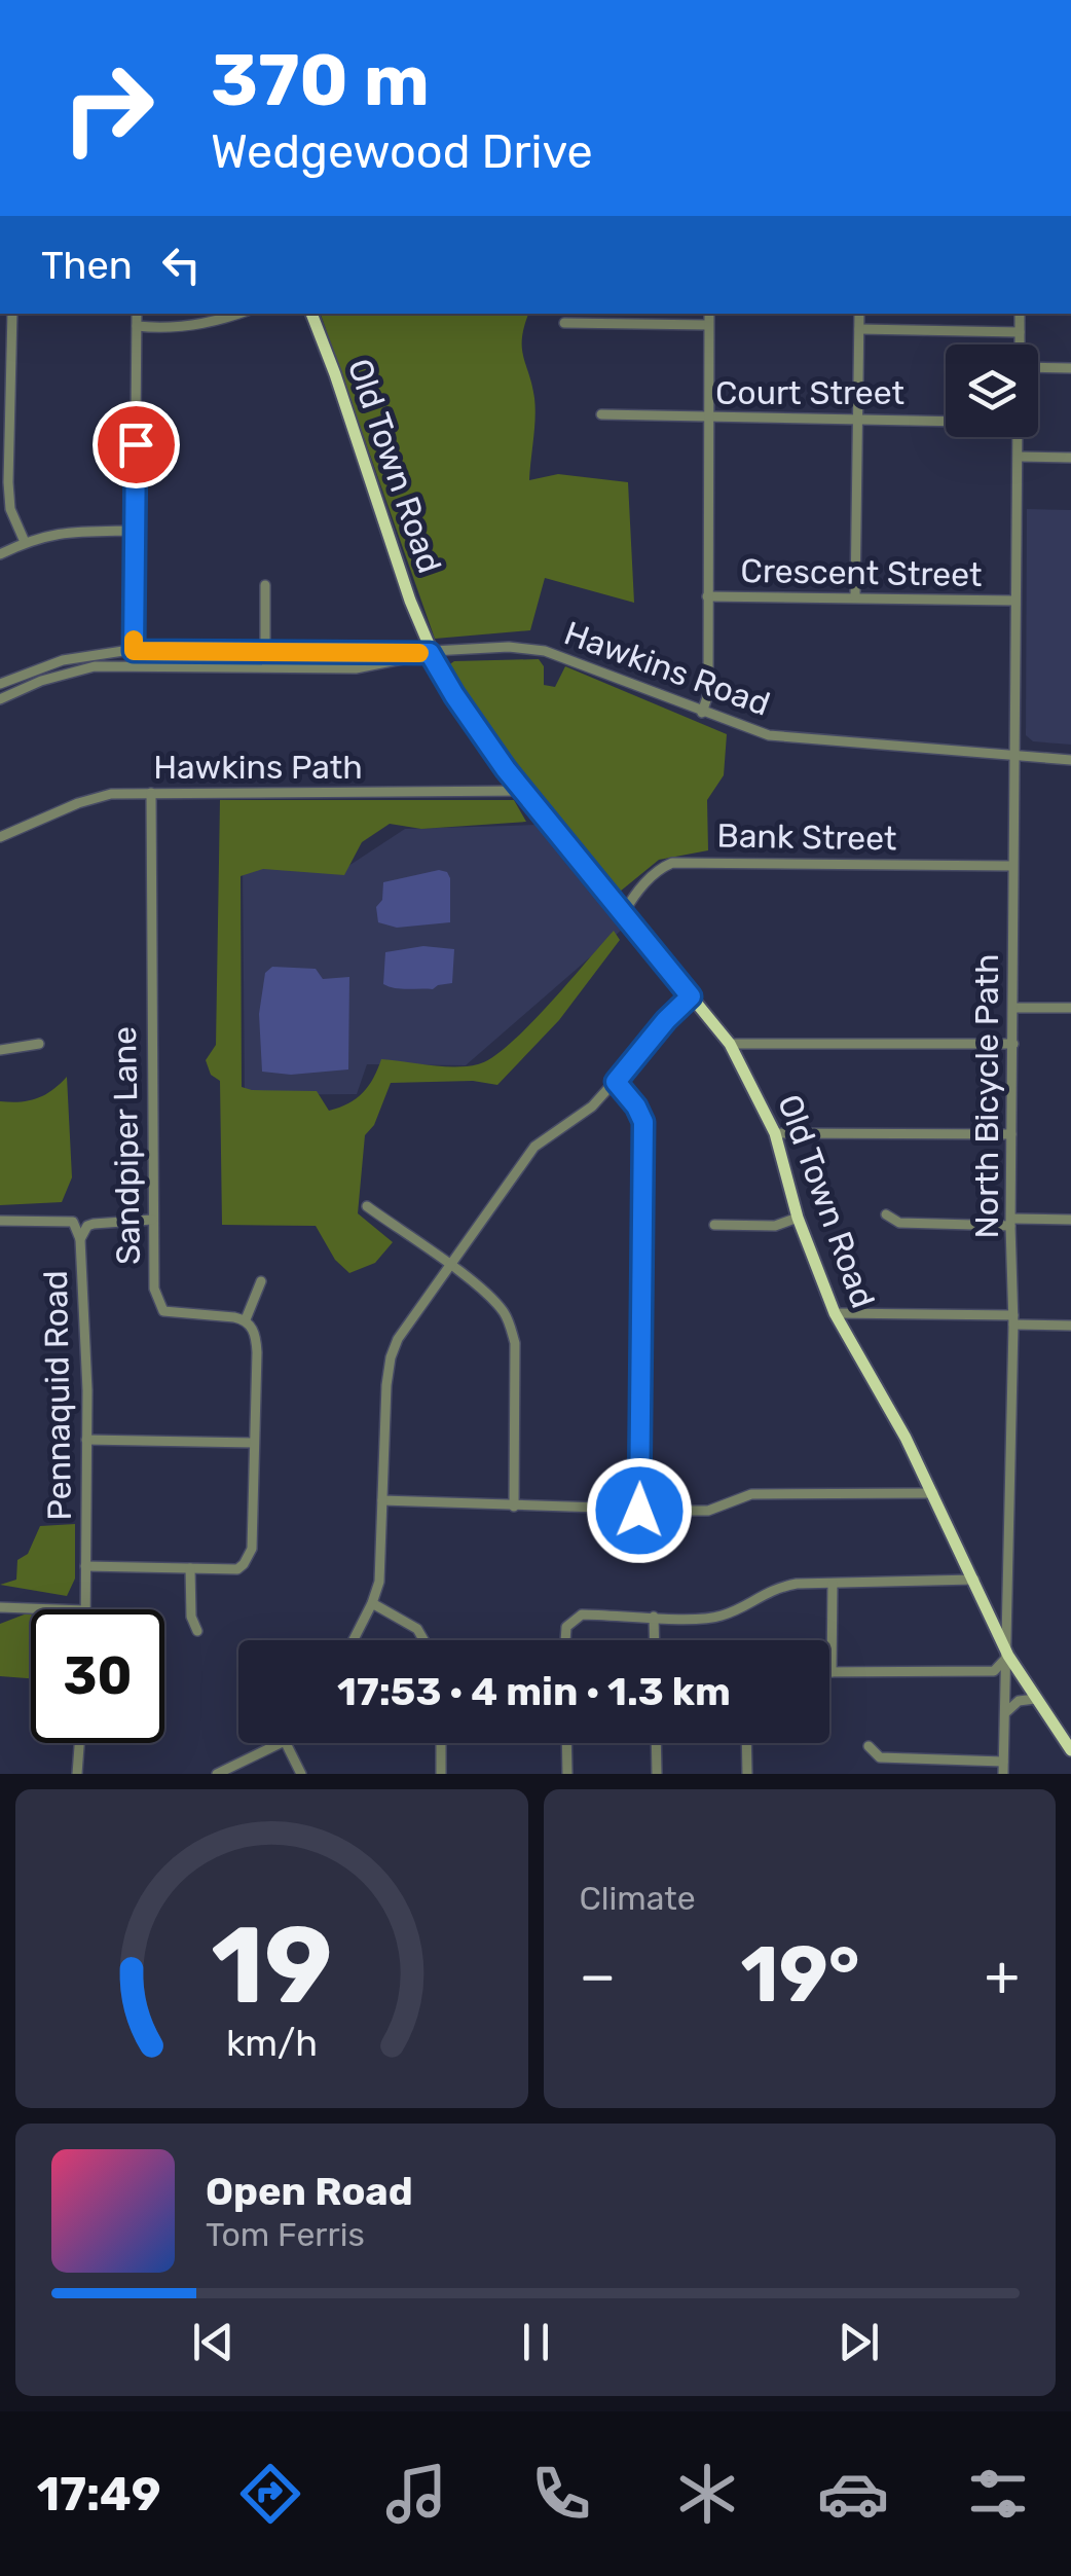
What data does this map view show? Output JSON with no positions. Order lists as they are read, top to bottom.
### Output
{
  "streets": {
    "main road": ["Old Town Road"],
    "street": [
      "Court Street",
      "Crescent Street",
      "Hawkins Road",
      "Hawkins Path",
      "Bank Street",
      "North Bicycle Path",
      "Sandpiper Lane",
      "Pennaquid Road"
    ]
  },
  "crossings": [
    ["Old Town Road", "Hawkins Road"],
    ["Old Town Road", "Hawkins Path"],
    ["Old Town Road", "Bank Street"],
    ["Old Town Road", "North Bicycle Path"],
    ["Crescent Street", "North Bicycle Path"],
    ["Hawkins Road", "North Bicycle Path"],
    ["Hawkins Path", "Sandpiper Lane"],
    ["Bank Street", "North Bicycle Path"],
    ["Sandpiper Lane", "Pennaquid Road"]
  ],
  "page": {
    "turn": ["370 m", "Wedgewood Drive"],
    "then": "Then",
    "limit": "30",
    "trip": "17:53 · 4 min · 1.3 km",
    "tile": "Climate",
    "heat": ["−", "19°", "+"],
    "song": ["Open Road", "Tom Ferris"],
    "tabs": "17:49",
    "gauge": ["19", "km/h"]
  }
}
